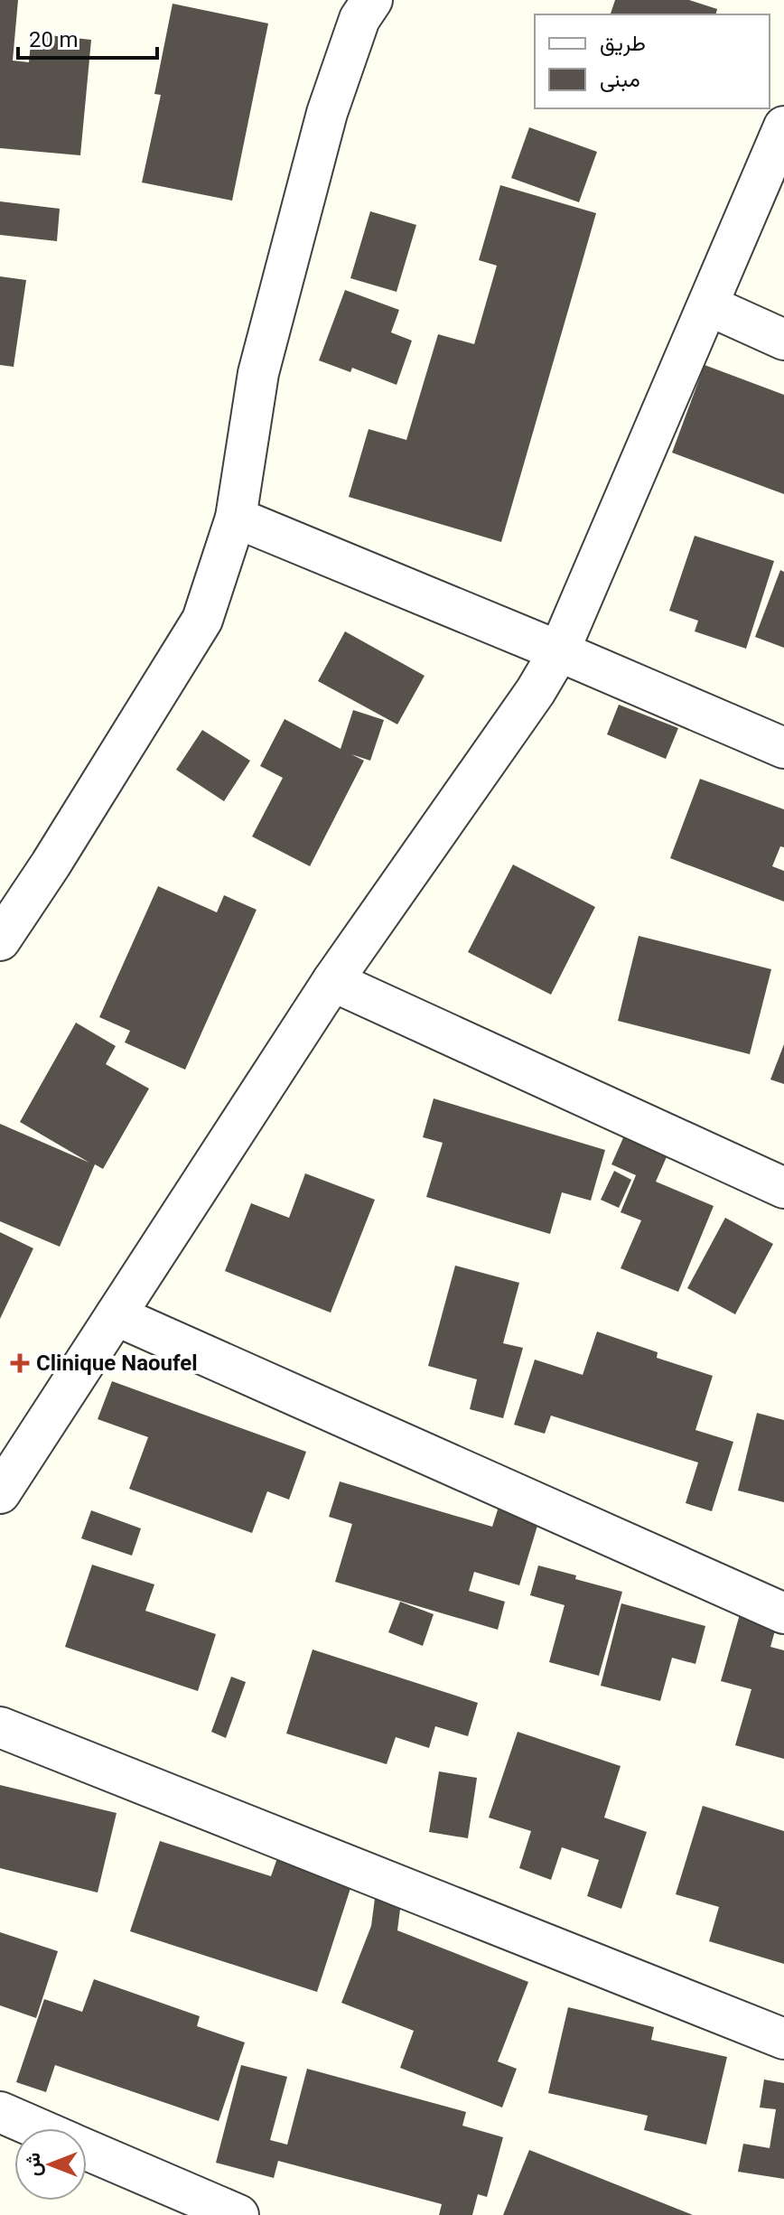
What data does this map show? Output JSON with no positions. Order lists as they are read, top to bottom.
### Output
{
  "places": {
    "health": ["Clinique Naoufel"]
  },
  "legend": ["طريق", "مبنى"],
  "scale_bar": "20 m",
  "north": "left"
}
